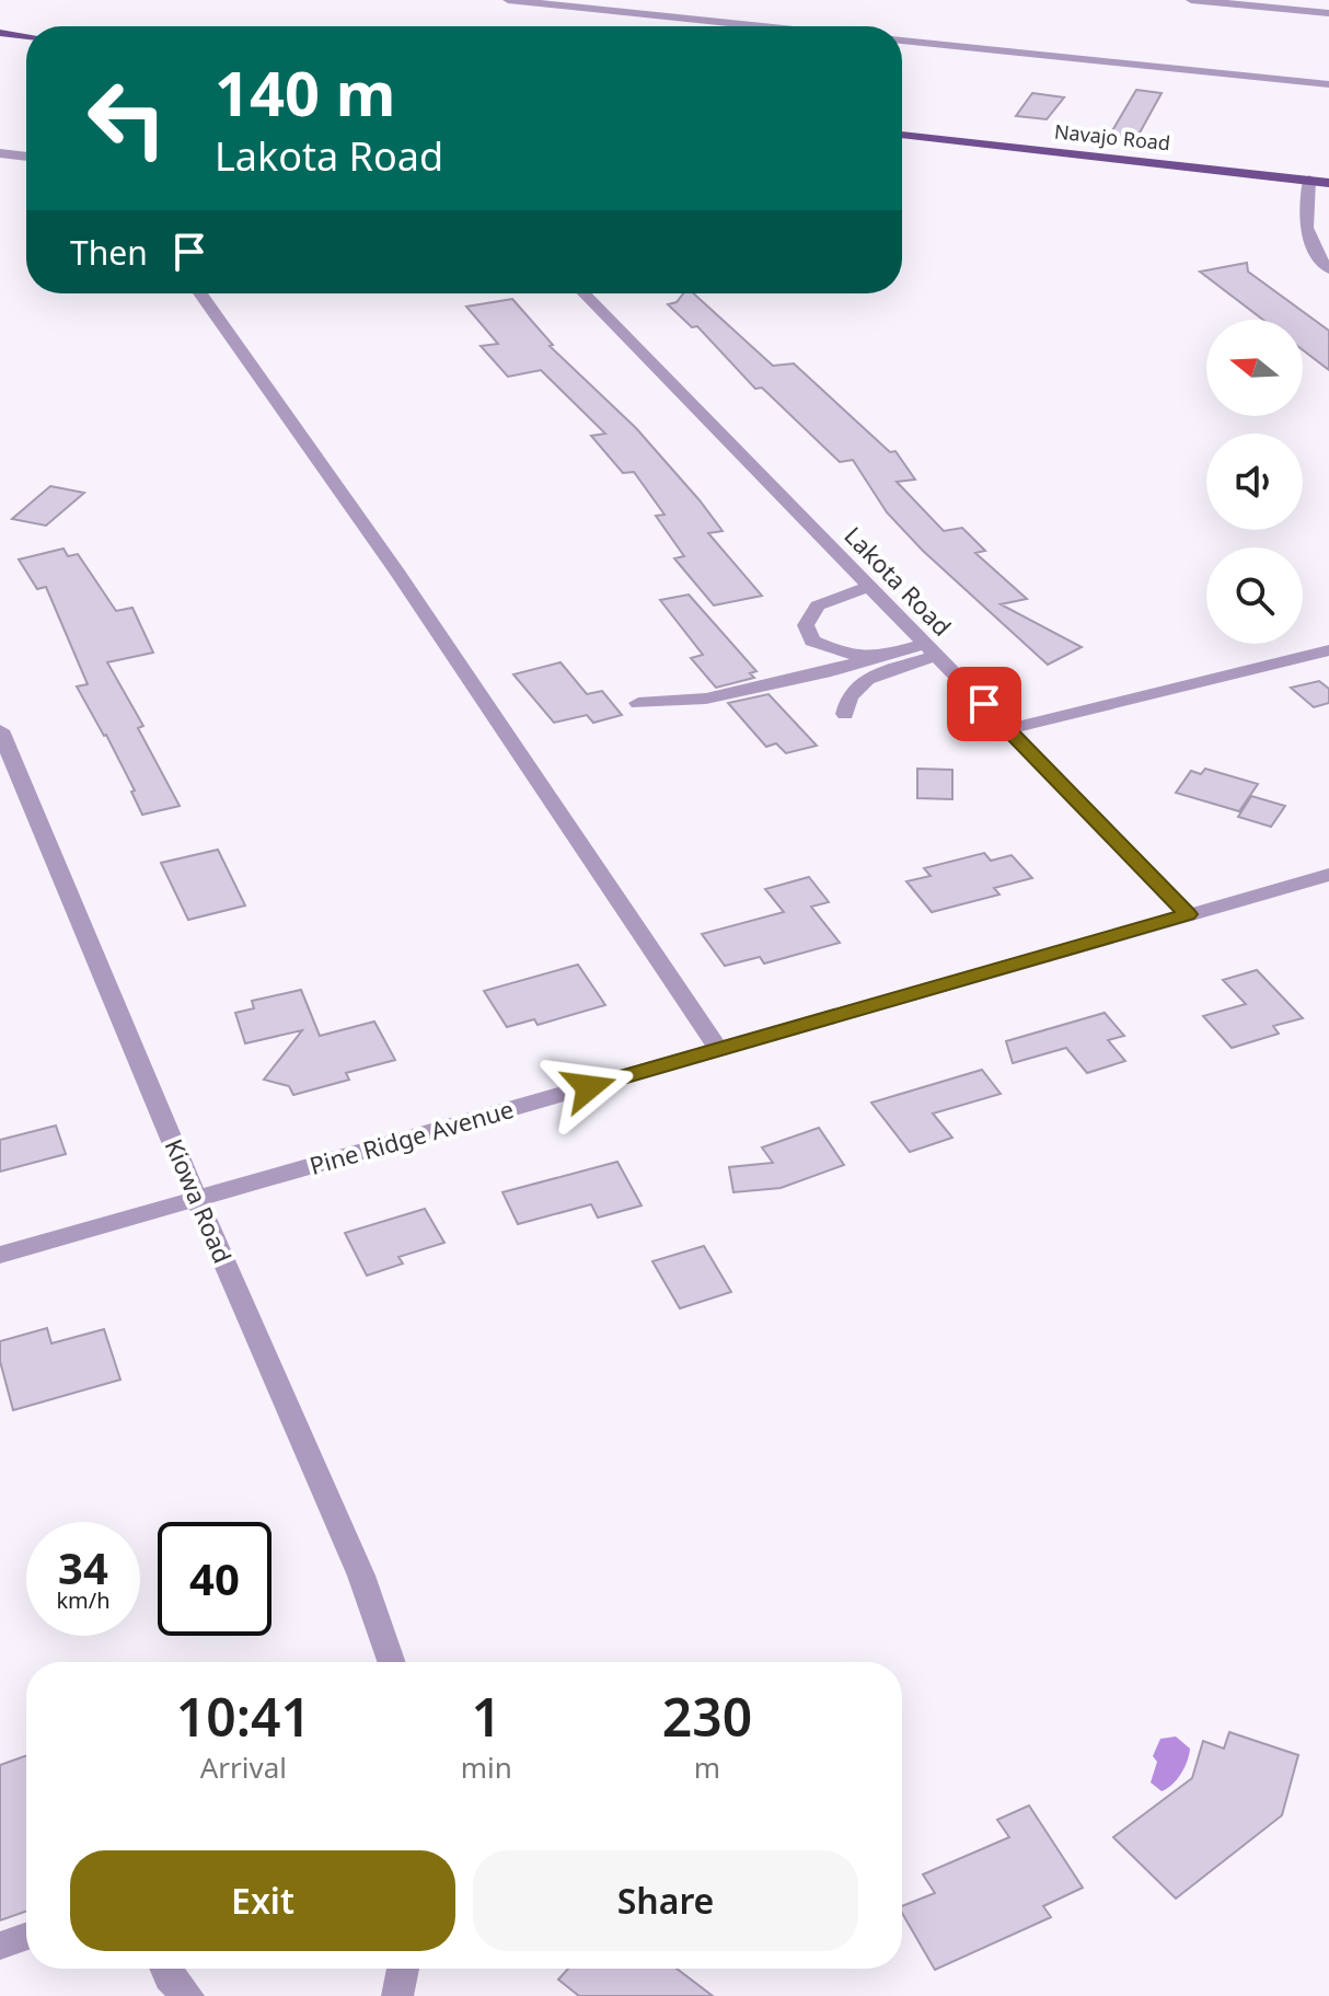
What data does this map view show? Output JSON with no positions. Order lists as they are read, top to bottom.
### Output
{
  "streets": {
    "main road": ["Navajo Road"],
    "street": ["Lakota Road", "Pine Ridge Avenue", "Kiowa Road"]
  },
  "crossings": [
    ["Lakota Road", "Pine Ridge Avenue"],
    ["Pine Ridge Avenue", "Kiowa Road"]
  ],
  "north": "left",
  "page": {
    "turn": ["140 m", "Lakota Road"],
    "then": "Then",
    "speed": "34 km/h",
    "limit": "40",
    "eta": [
      "10:41",
      "Arrival",
      "1",
      "min",
      "230",
      "m"
    ],
    "buttons": ["Exit", "Share"]
  }
}
